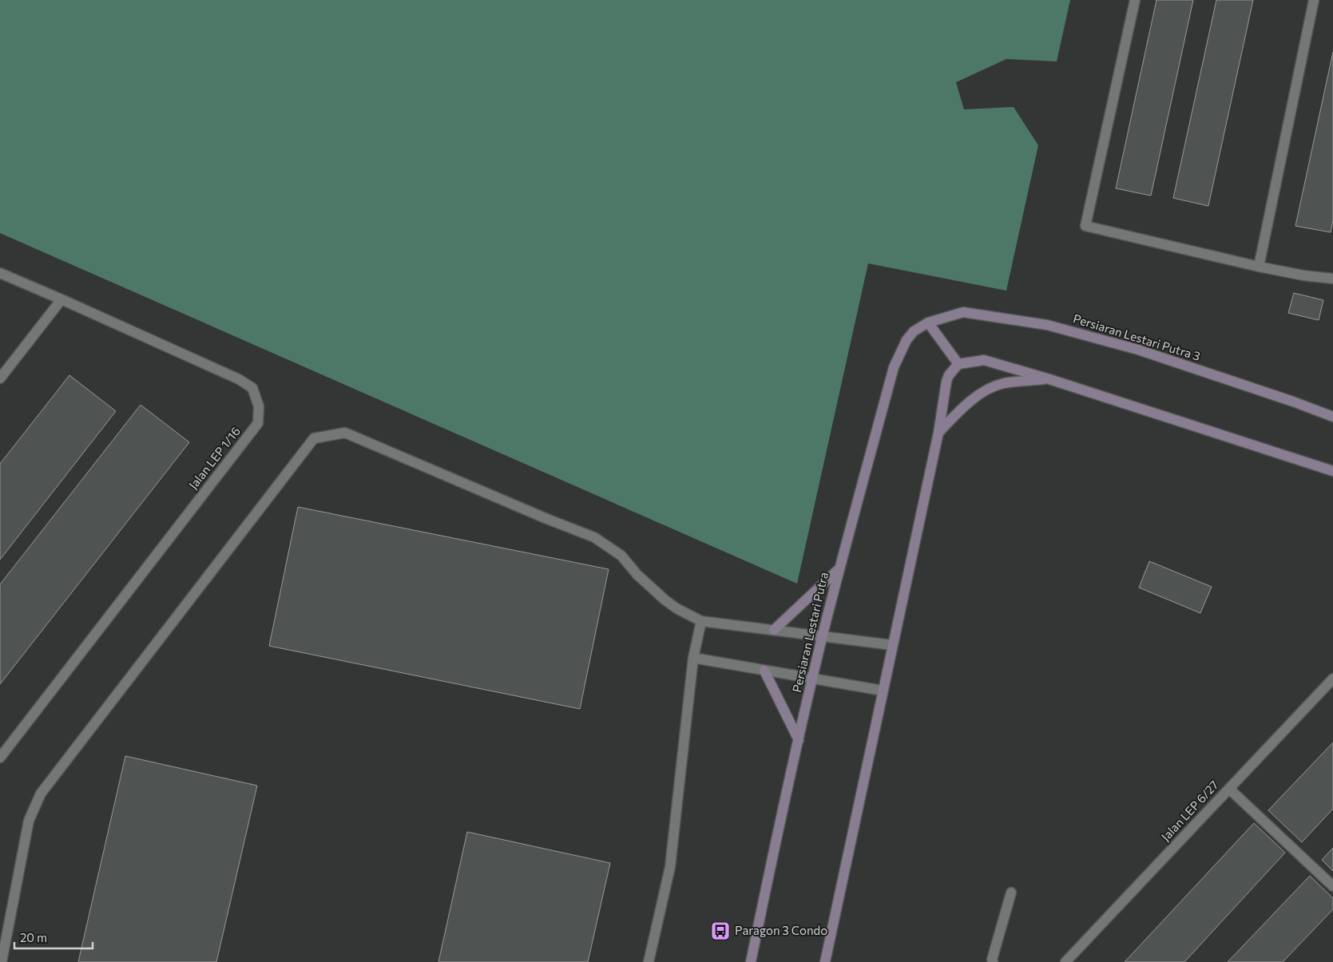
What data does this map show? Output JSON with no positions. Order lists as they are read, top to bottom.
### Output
{
  "streets": {
    "street": [
      "Persiaran Lestari Putra 3",
      "Jalan LEP 1/16",
      "Persiaran Lestari Putra",
      "Jalan LEP 6/27"
    ]
  },
  "crossings": [
    ["Persiaran Lestari Putra 3", "Persiaran Lestari Putra"]
  ],
  "places": {
    "bus stop": ["Paragon 3 Condo"]
  },
  "scale_bar": "20 m"
}
